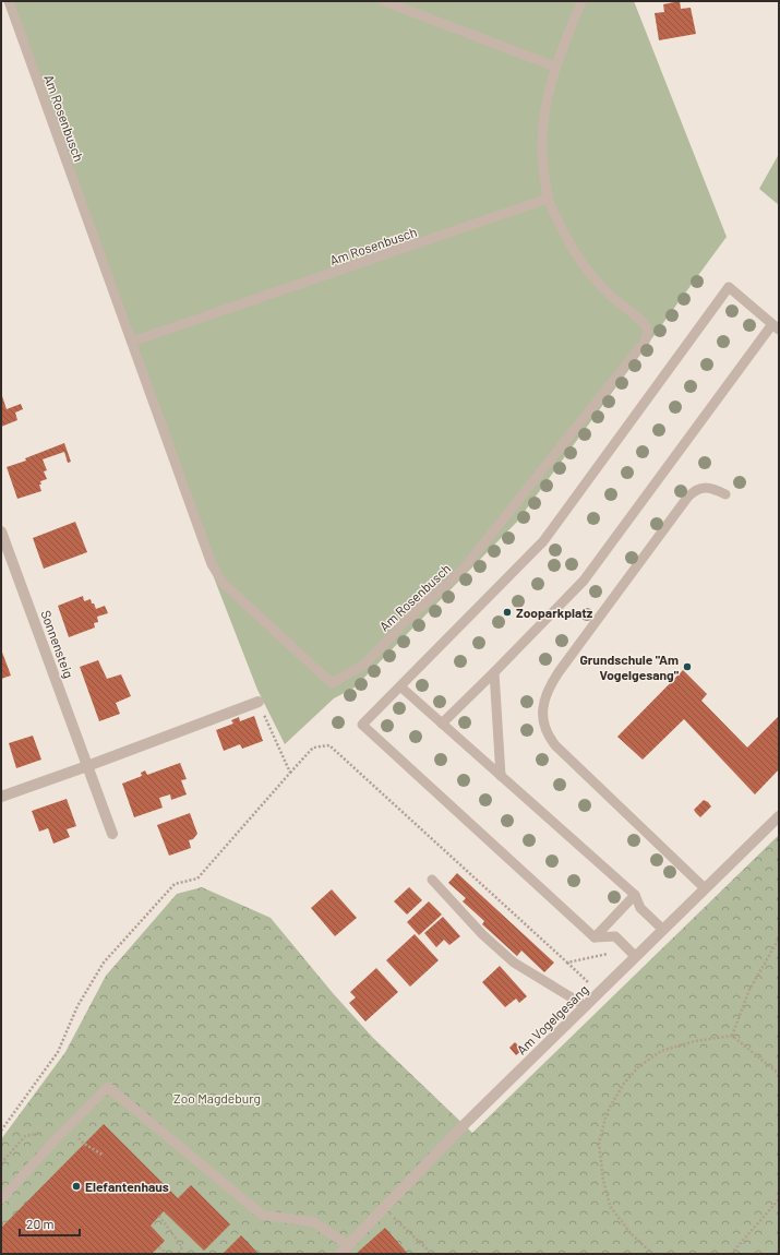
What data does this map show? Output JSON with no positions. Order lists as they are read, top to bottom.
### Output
{
  "streets": {
    "street": ["Sonnensteig", "Am Vogelgesang"],
    "lane": ["Am Rosenbusch"]
  },
  "parks": ["Zoo Magdeburg"],
  "places": ["Zooparkplatz", "Grundschule \"Am Vogelgesang\"", "Elefantenhaus"],
  "scale_bar": "20 m"
}
